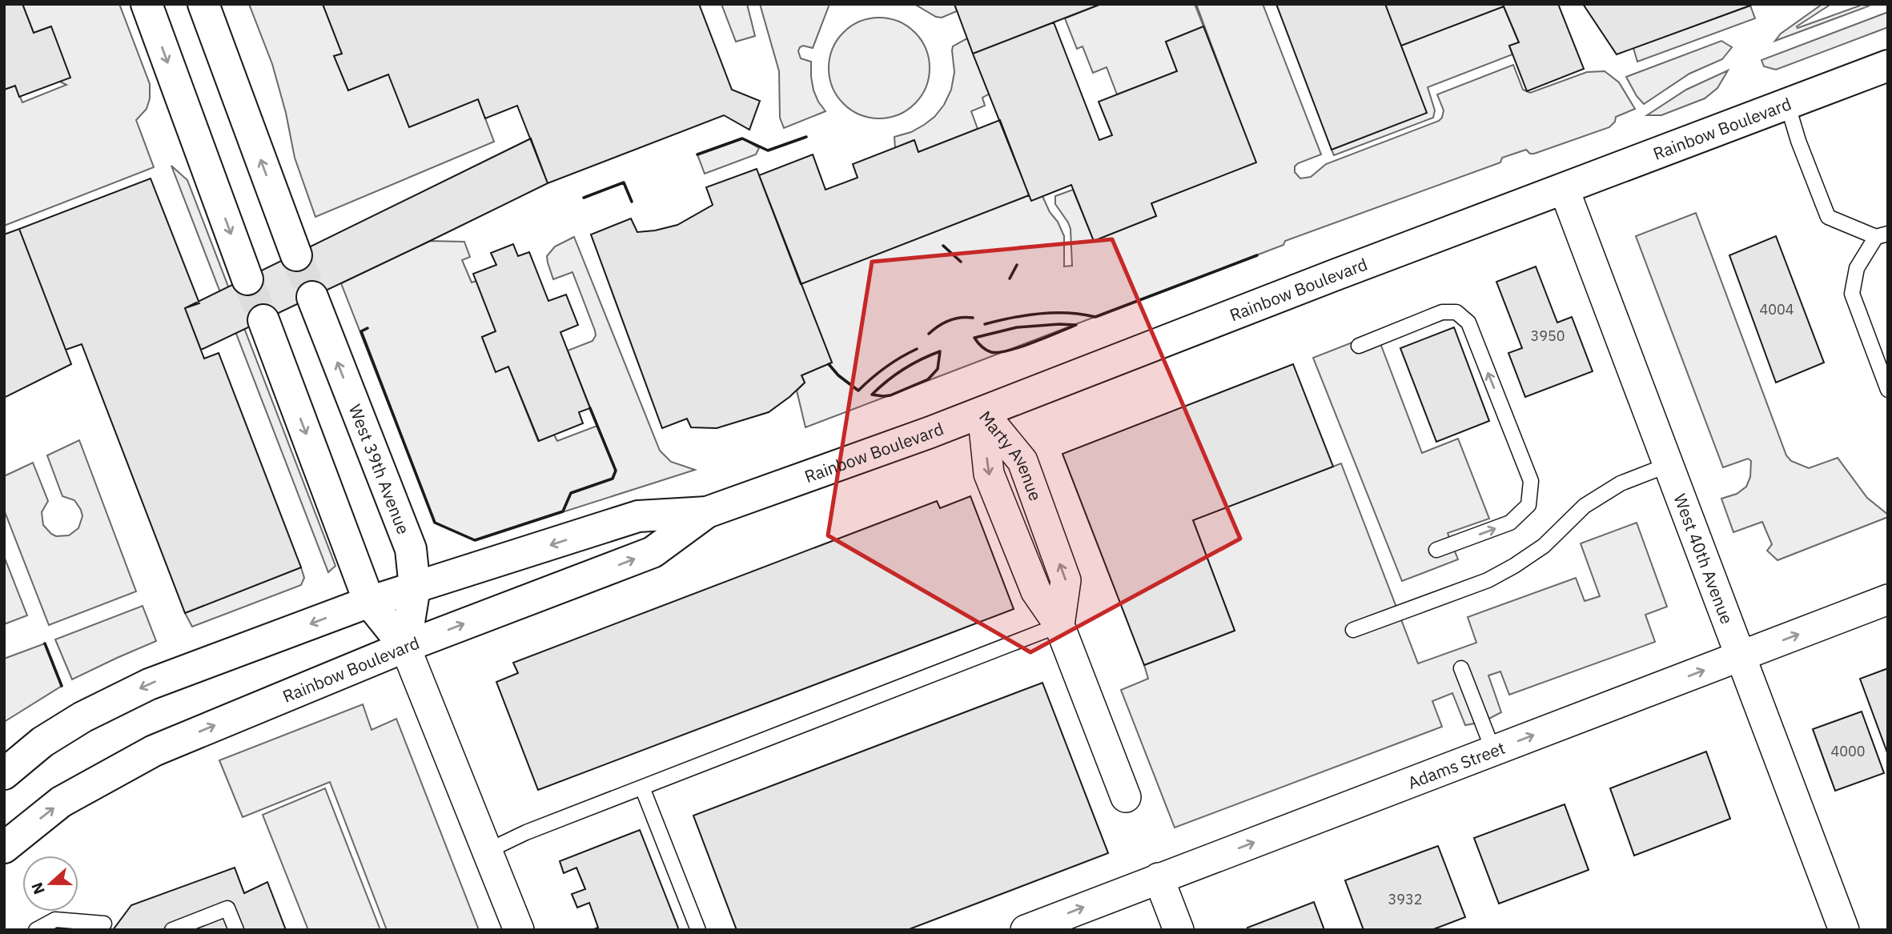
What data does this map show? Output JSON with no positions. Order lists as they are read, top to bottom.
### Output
{
  "streets": {
    "main road": ["Rainbow Boulevard", "West 39th Avenue"],
    "street": ["Marty Avenue", "West 40th Avenue", "Adams Street"]
  },
  "crossings": [
    ["Rainbow Boulevard", "Marty Avenue"],
    ["Rainbow Boulevard", "West 39th Avenue"],
    ["Rainbow Boulevard", "West 40th Avenue"],
    ["West 40th Avenue", "Adams Street"]
  ],
  "one_way": ["Adams Street"],
  "house_numbers": [
    "4004",
    "3950",
    "4000",
    "3932"
  ],
  "north": "left"
}
